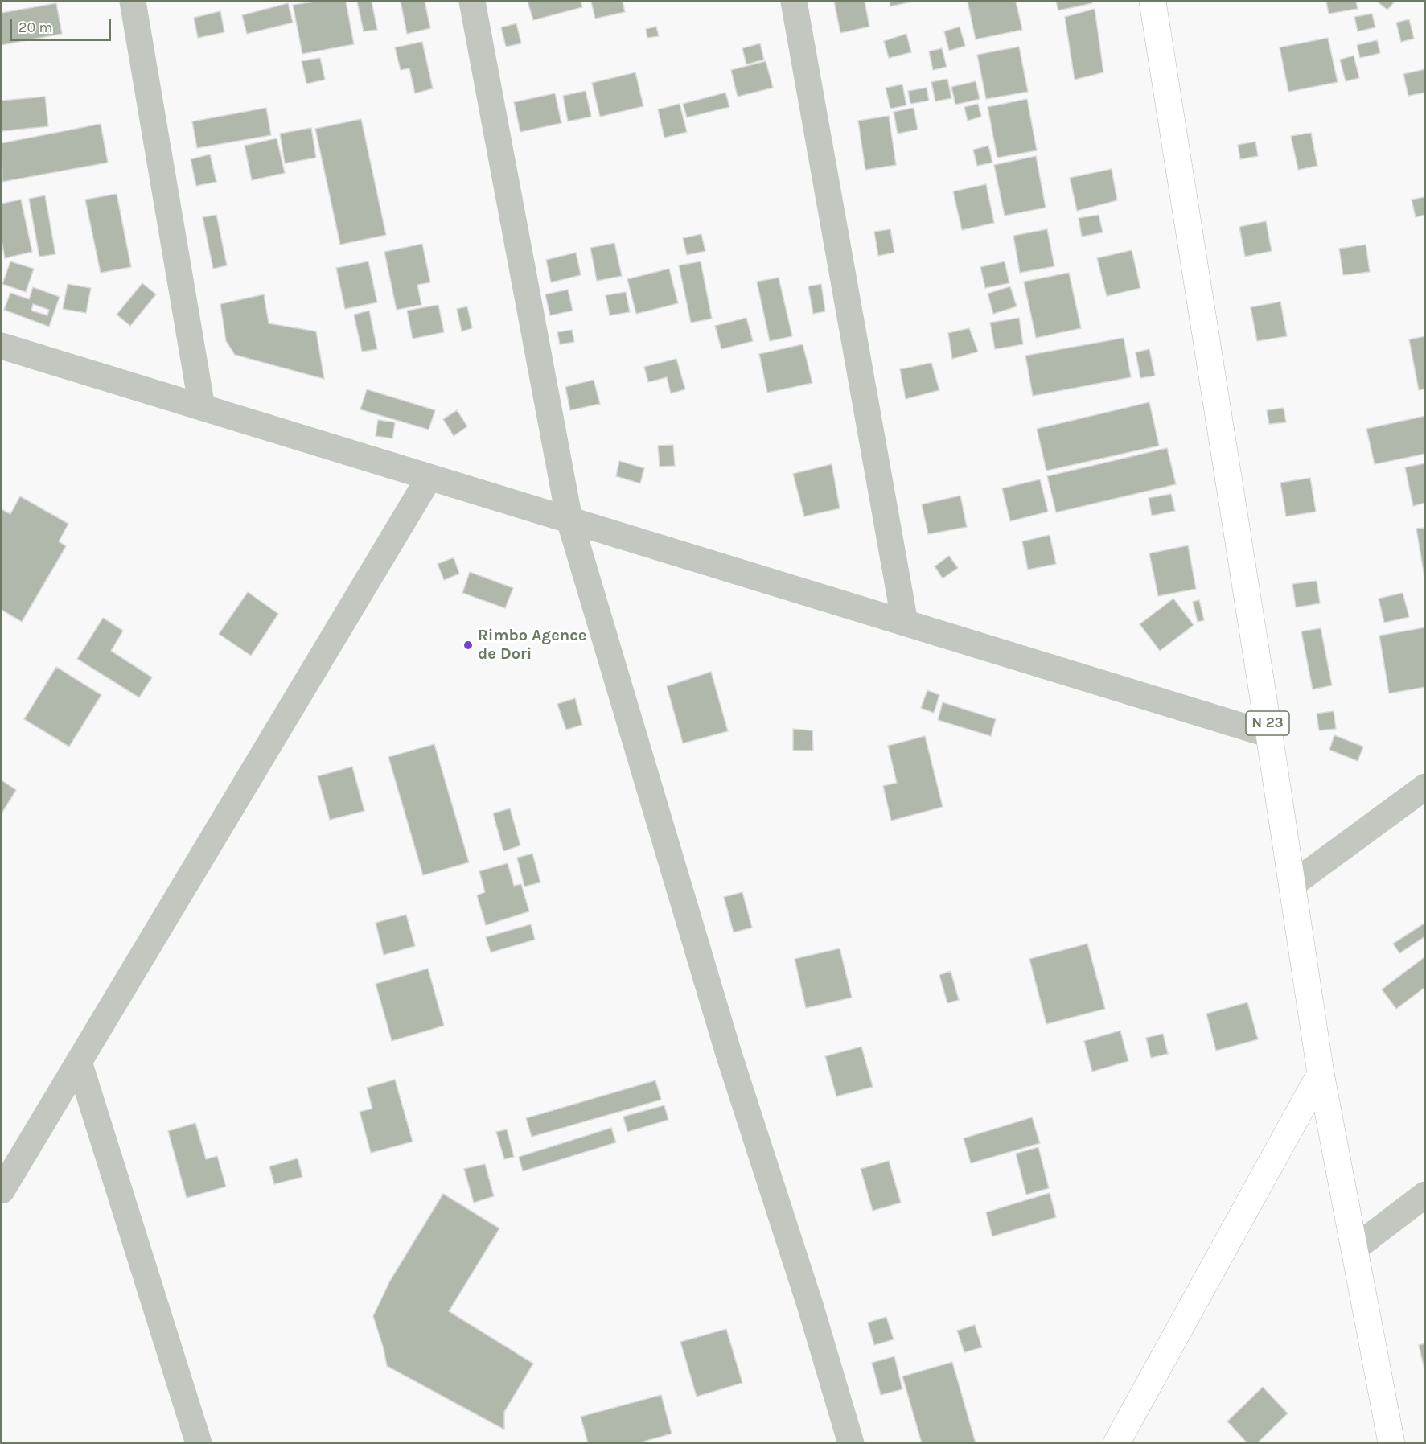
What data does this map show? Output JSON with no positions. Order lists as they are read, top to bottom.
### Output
{
  "streets": {
    "main road": ["N 23"]
  },
  "places": ["Rimbo Agence de Dori"],
  "scale_bar": "20 m"
}
